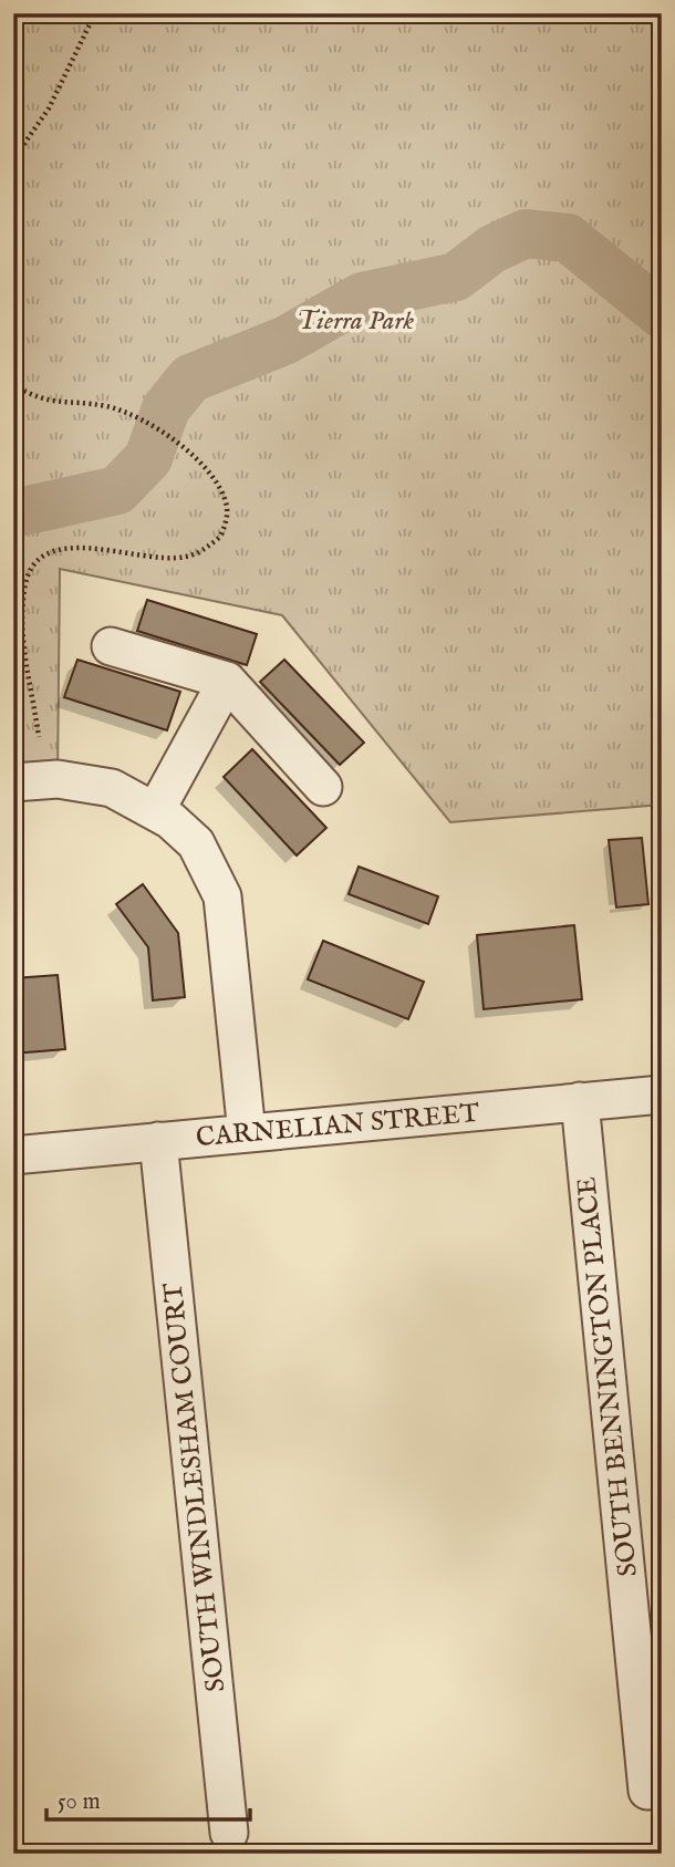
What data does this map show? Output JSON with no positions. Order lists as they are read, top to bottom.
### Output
{
  "streets": {
    "street": ["CARNELIAN STREET", "SOUTH BENNINGTON PLACE", "SOUTH WINDLESHAM COURT"]
  },
  "crossings": [
    ["CARNELIAN STREET", "SOUTH BENNINGTON PLACE"],
    ["CARNELIAN STREET", "SOUTH WINDLESHAM COURT"]
  ],
  "parks": ["Tierra Park"],
  "scale_bar": "50 m"
}
